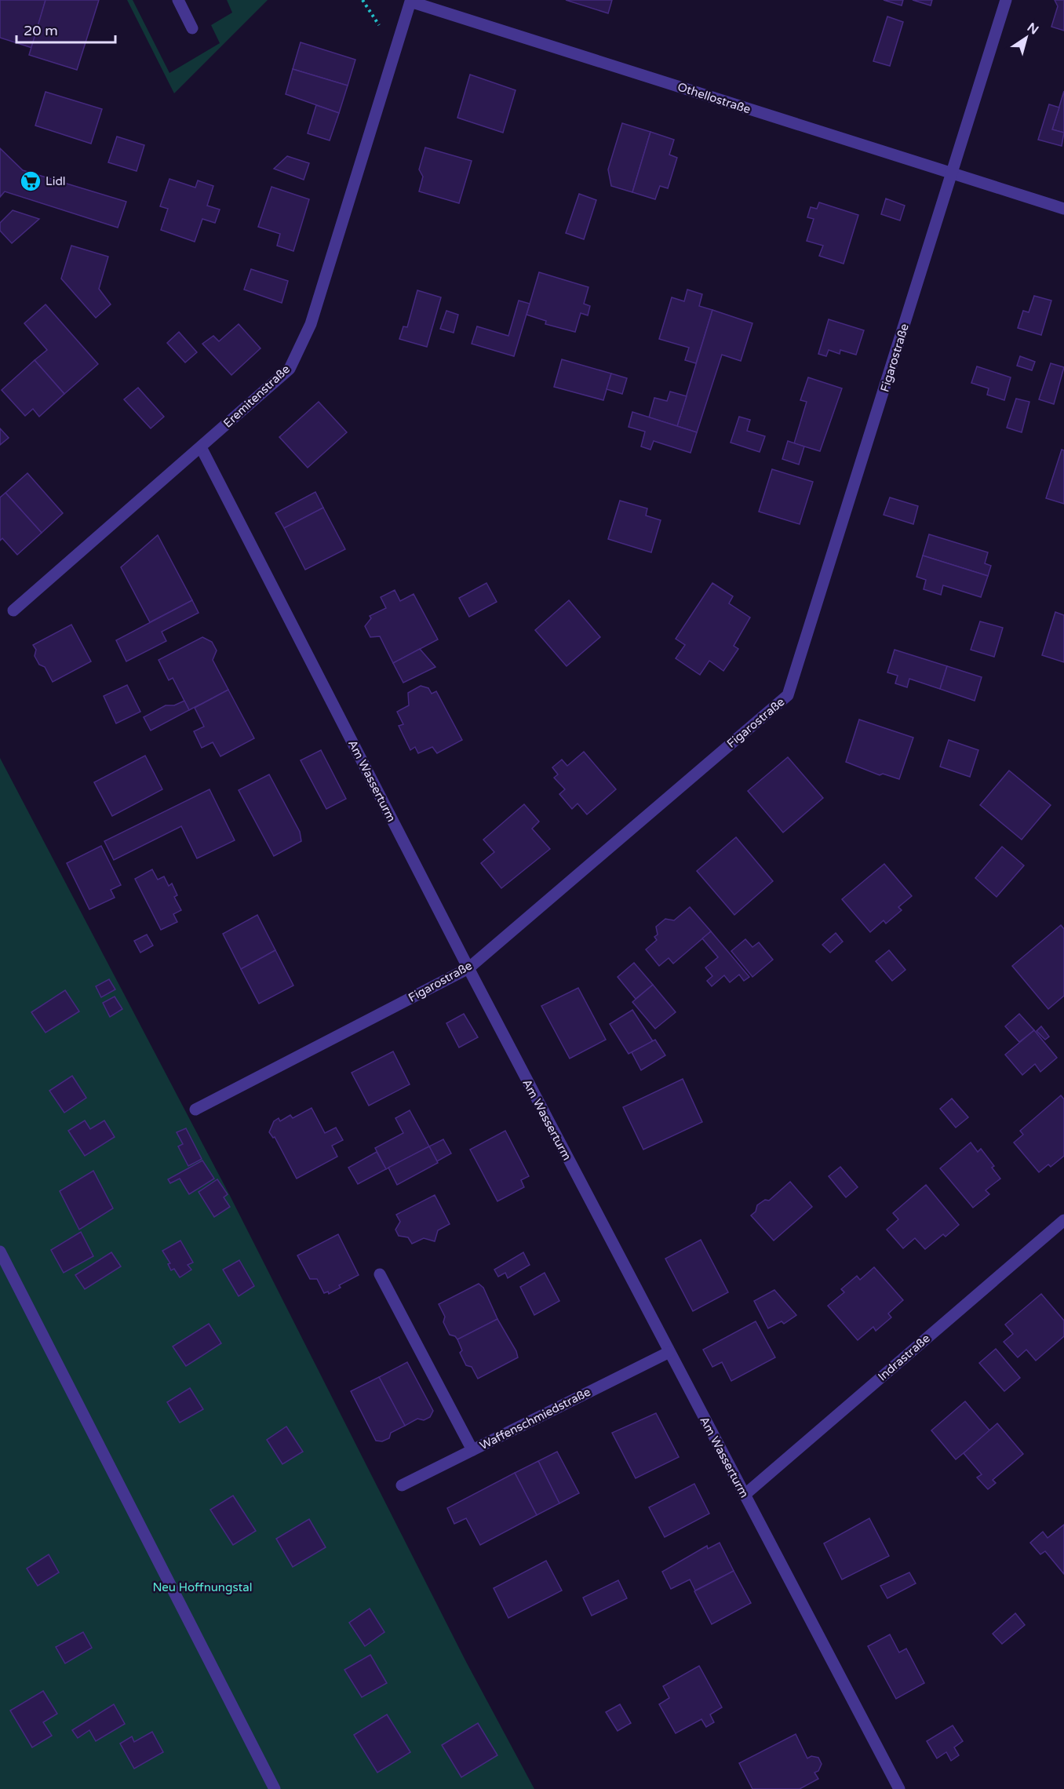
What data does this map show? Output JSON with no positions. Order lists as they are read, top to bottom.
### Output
{
  "streets": {
    "street": [
      "Othellostraße",
      "Figarostraße",
      "Eremitenstraße",
      "Am Wasserturm",
      "Indrastraße",
      "Waffenschmiedstraße"
    ]
  },
  "crossings": [
    ["Othellostraße", "Figarostraße"],
    ["Othellostraße", "Eremitenstraße"],
    ["Figarostraße", "Am Wasserturm"],
    ["Eremitenstraße", "Am Wasserturm"],
    ["Am Wasserturm", "Indrastraße"],
    ["Am Wasserturm", "Waffenschmiedstraße"]
  ],
  "parks": ["Neu Hoffnungstal"],
  "places": {
    "supermarket": ["Lidl"]
  },
  "scale_bar": "20 m",
  "north": "top right"
}
